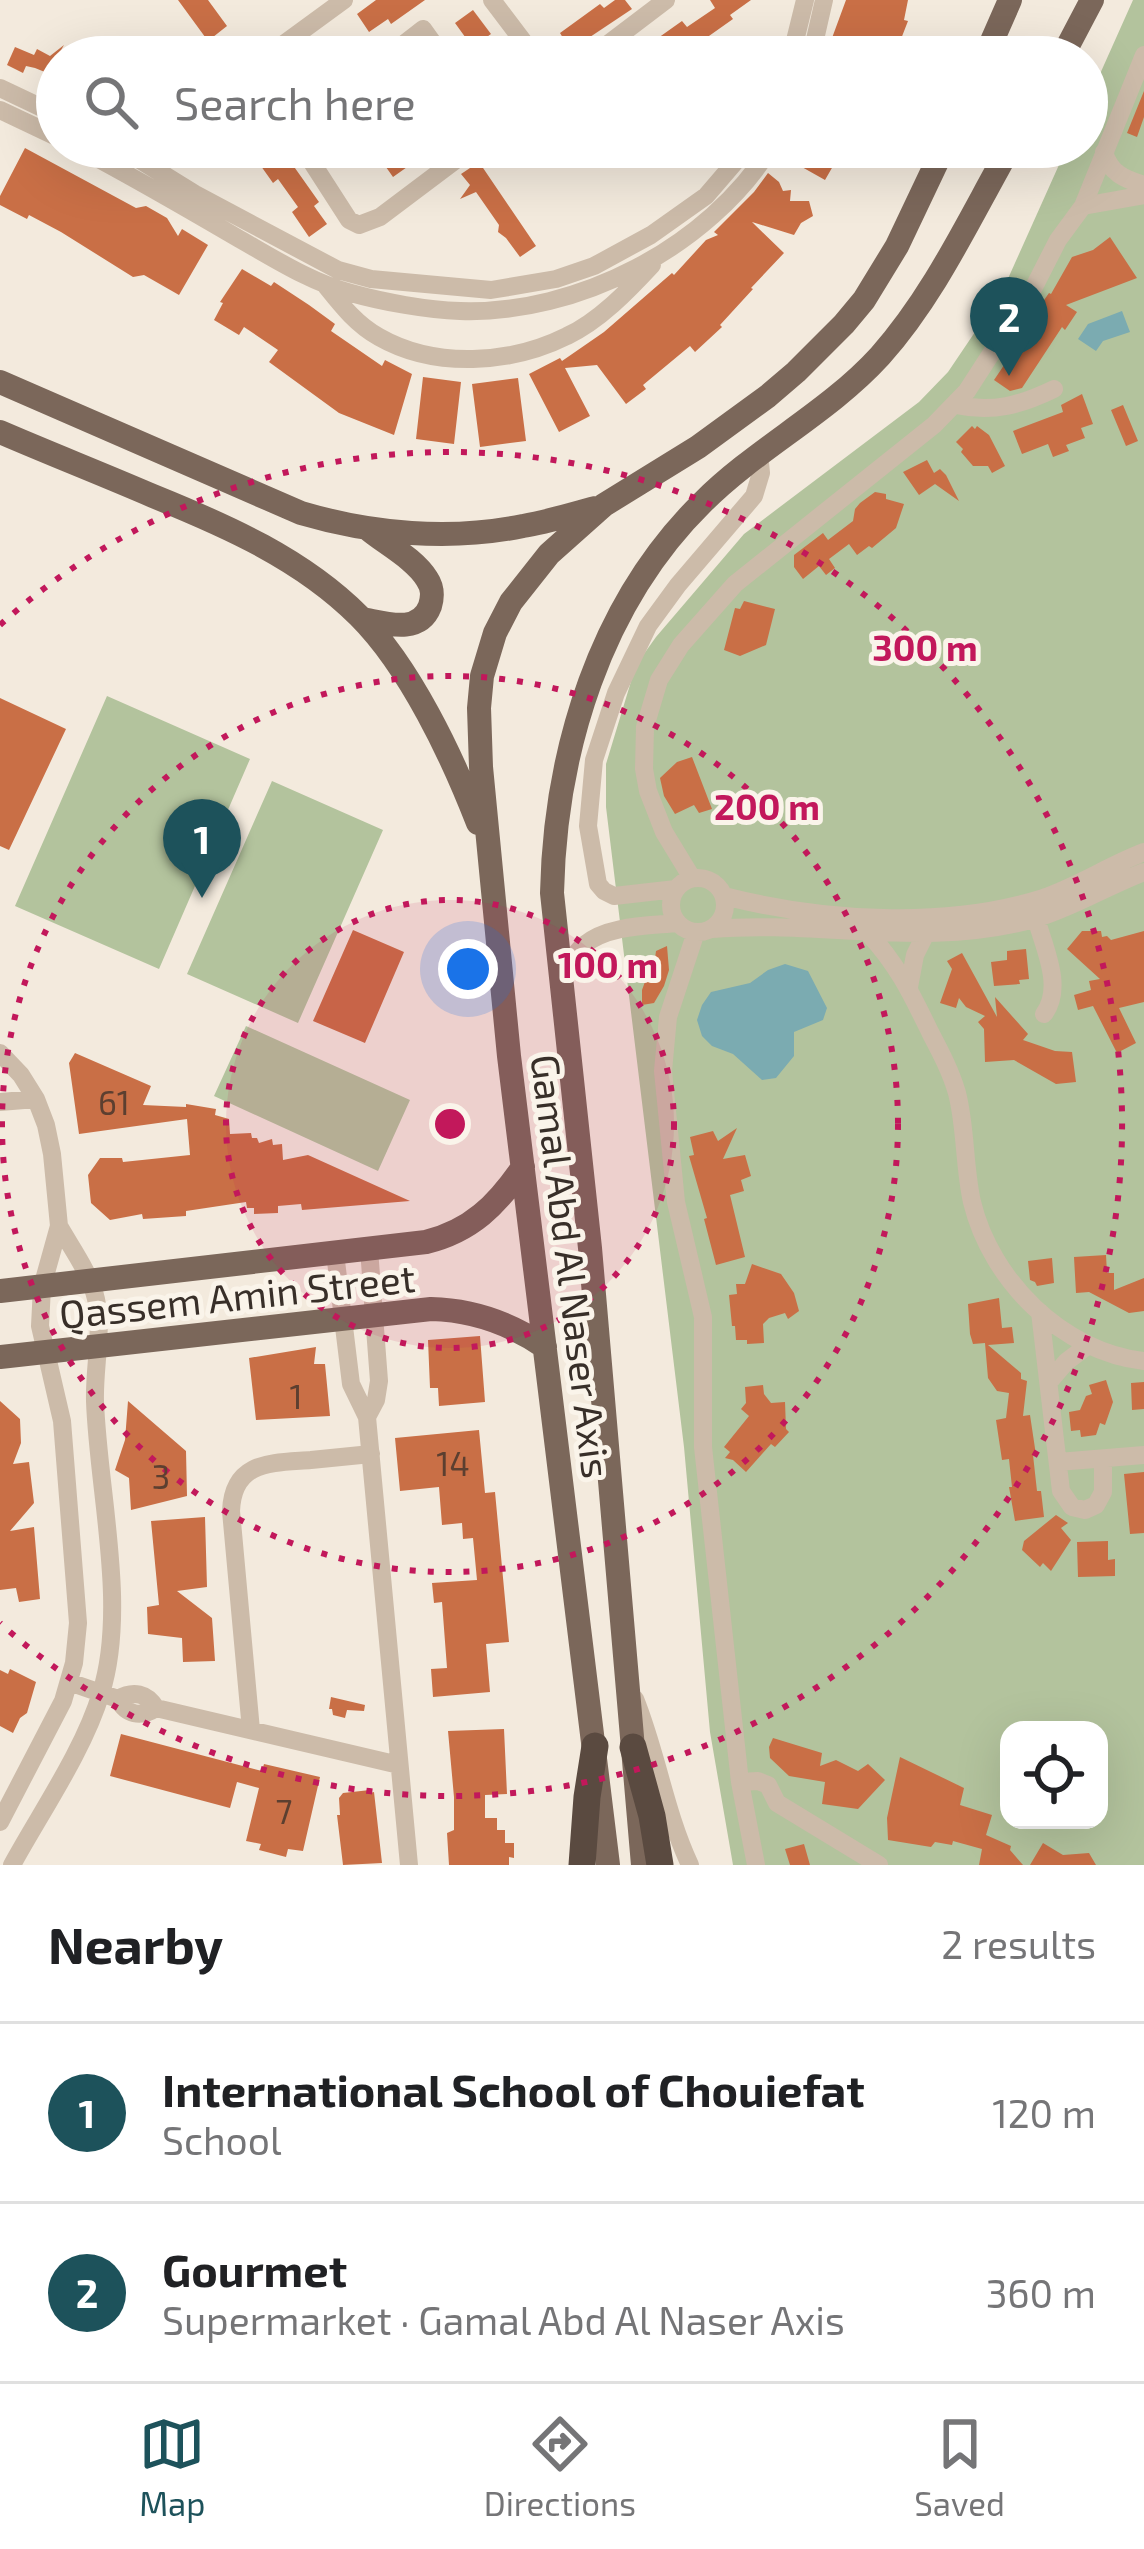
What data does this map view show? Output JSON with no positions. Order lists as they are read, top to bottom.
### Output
{
  "streets": {
    "main road": ["Gamal Abd Al Naser Axis", "Qassem Amin Street"]
  },
  "crossings": [
    ["Gamal Abd Al Naser Axis", "Qassem Amin Street"]
  ],
  "house_numbers": [
    "61",
    "1",
    "14",
    "3",
    "7"
  ],
  "page": {
    "search": "Search here",
    "pins": ["2", "1"],
    "heading": ["Nearby", "2 results"],
    "list": [
      {
        "mark": "1",
        "name": "International School of Chouiefat",
        "note": "School",
        "value": "120 m"
      },
      {
        "mark": "2",
        "name": "Gourmet",
        "note": "Supermarket · Gamal Abd Al Naser Axis",
        "value": "360 m"
      }
    ],
    "nav": ["Map", "Directions", "Saved"]
  },
  "rings": ["300 m", "200 m", "100 m"]
}
